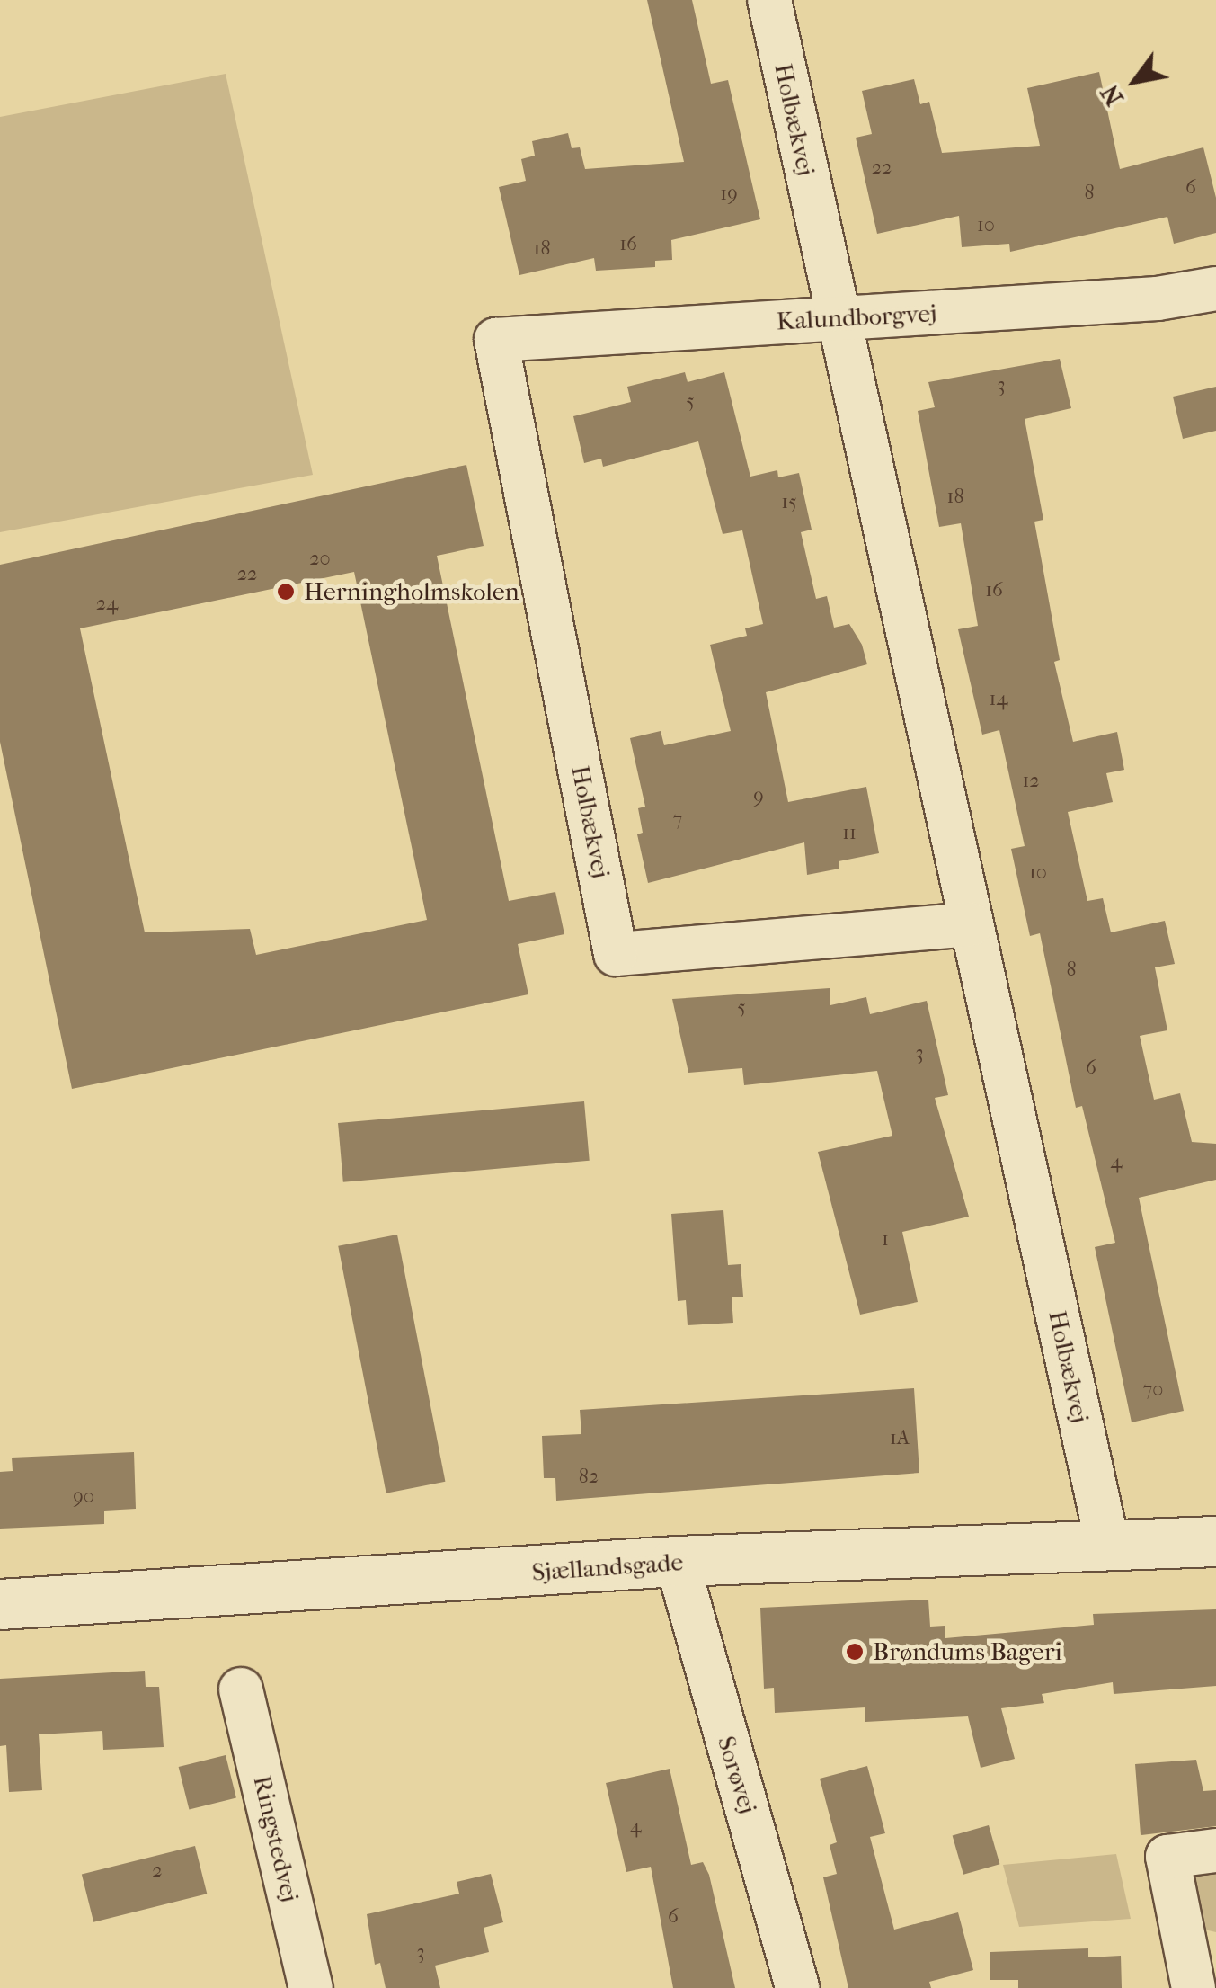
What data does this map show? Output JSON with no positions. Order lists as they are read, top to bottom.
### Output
{
  "streets": {
    "street": [
      "Holbækvej",
      "Kalundborgvej",
      "Sjællandsgade",
      "Sorøvej",
      "Ringstedvej"
    ]
  },
  "crossings": [
    ["Holbækvej", "Kalundborgvej"],
    ["Holbækvej", "Sjællandsgade"],
    ["Sjællandsgade", "Sorøvej"]
  ],
  "places": ["Herningholmskolen", "Brøndums Bageri"],
  "house_numbers": [
    "22",
    "6",
    "8",
    "19",
    "10",
    "16",
    "18",
    "3",
    "5",
    "18",
    "15",
    "20",
    "22",
    "16",
    "24",
    "14",
    "12",
    "9",
    "7",
    "11",
    "10",
    "8",
    "5",
    "3",
    "6",
    "4",
    "1",
    "70",
    "1A",
    "82",
    "90",
    "4",
    "2",
    "6",
    "3"
  ],
  "north": "bottom left"
}
